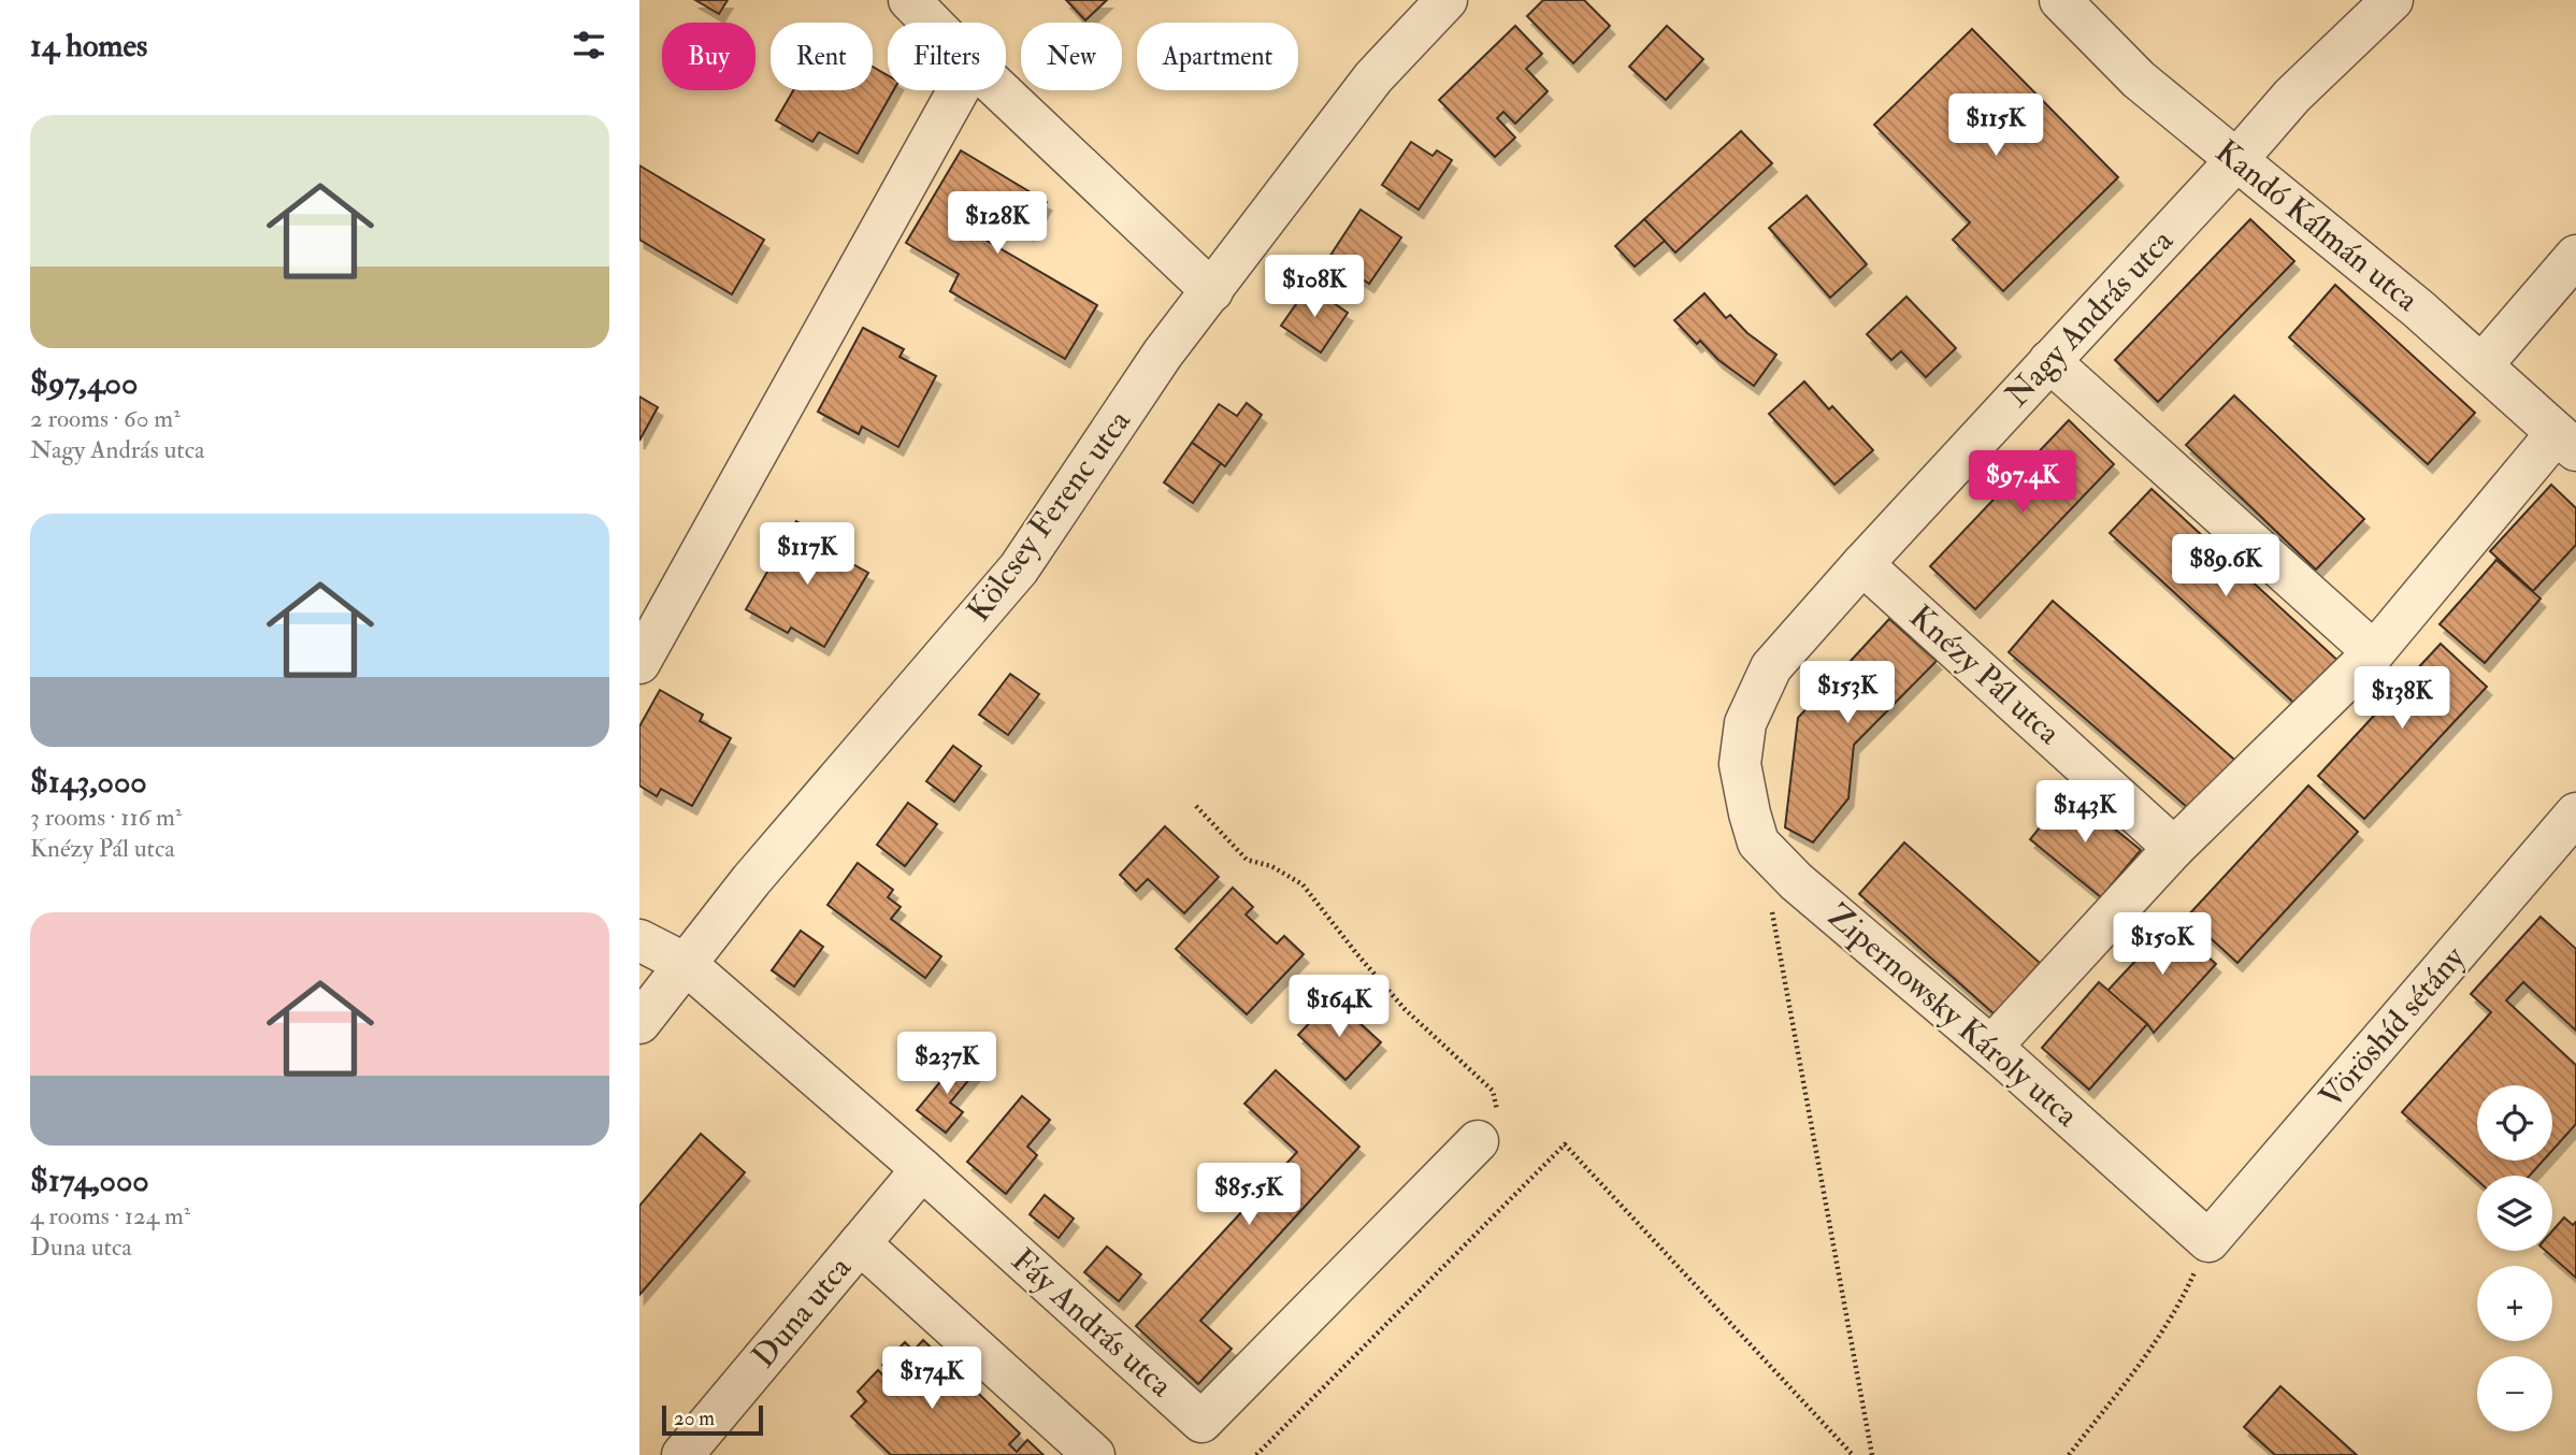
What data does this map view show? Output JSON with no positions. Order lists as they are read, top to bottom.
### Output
{
  "streets": {
    "street": [
      "Kandó Kálmán utca",
      "Nagy András utca",
      "Kölcsey Ferenc utca",
      "Knézy Pál utca",
      "Zipernowsky Károly utca",
      "Vöröshíd sétány",
      "Duna utca",
      "Fáy András utca"
    ]
  },
  "crossings": [
    ["Kandó Kálmán utca", "Nagy András utca"],
    ["Nagy András utca", "Knézy Pál utca"],
    ["Nagy András utca", "Zipernowsky Károly utca"],
    ["Kölcsey Ferenc utca", "Fáy András utca"],
    ["Zipernowsky Károly utca", "Vöröshíd sétány"],
    ["Duna utca", "Fáy András utca"]
  ],
  "scale_bar": "20 m",
  "page": {
    "heading": "14 homes",
    "chip": [
      "Buy",
      "Rent",
      "Filters",
      "New",
      "Apartment"
    ],
    "list": [
      {
        "name": "$97,400",
        "note": "2 rooms · 60 m² · Nagy András utca"
      },
      {
        "name": "$143,000",
        "note": "3 rooms · 116 m² · Knézy Pál utca"
      },
      {
        "name": "$174,000",
        "note": "4 rooms · 124 m² · Duna utca"
      }
    ],
    "price": [
      "$115K",
      "$128K",
      "$108K",
      "$97.4K",
      "$117K",
      "$89.6K",
      "$153K",
      "$138K",
      "$143K",
      "$150K",
      "$164K",
      "$237K",
      "$85.5K",
      "$174K"
    ],
    "map_buttons": ["+", "−"],
    "scale": "20 m"
  }
}
